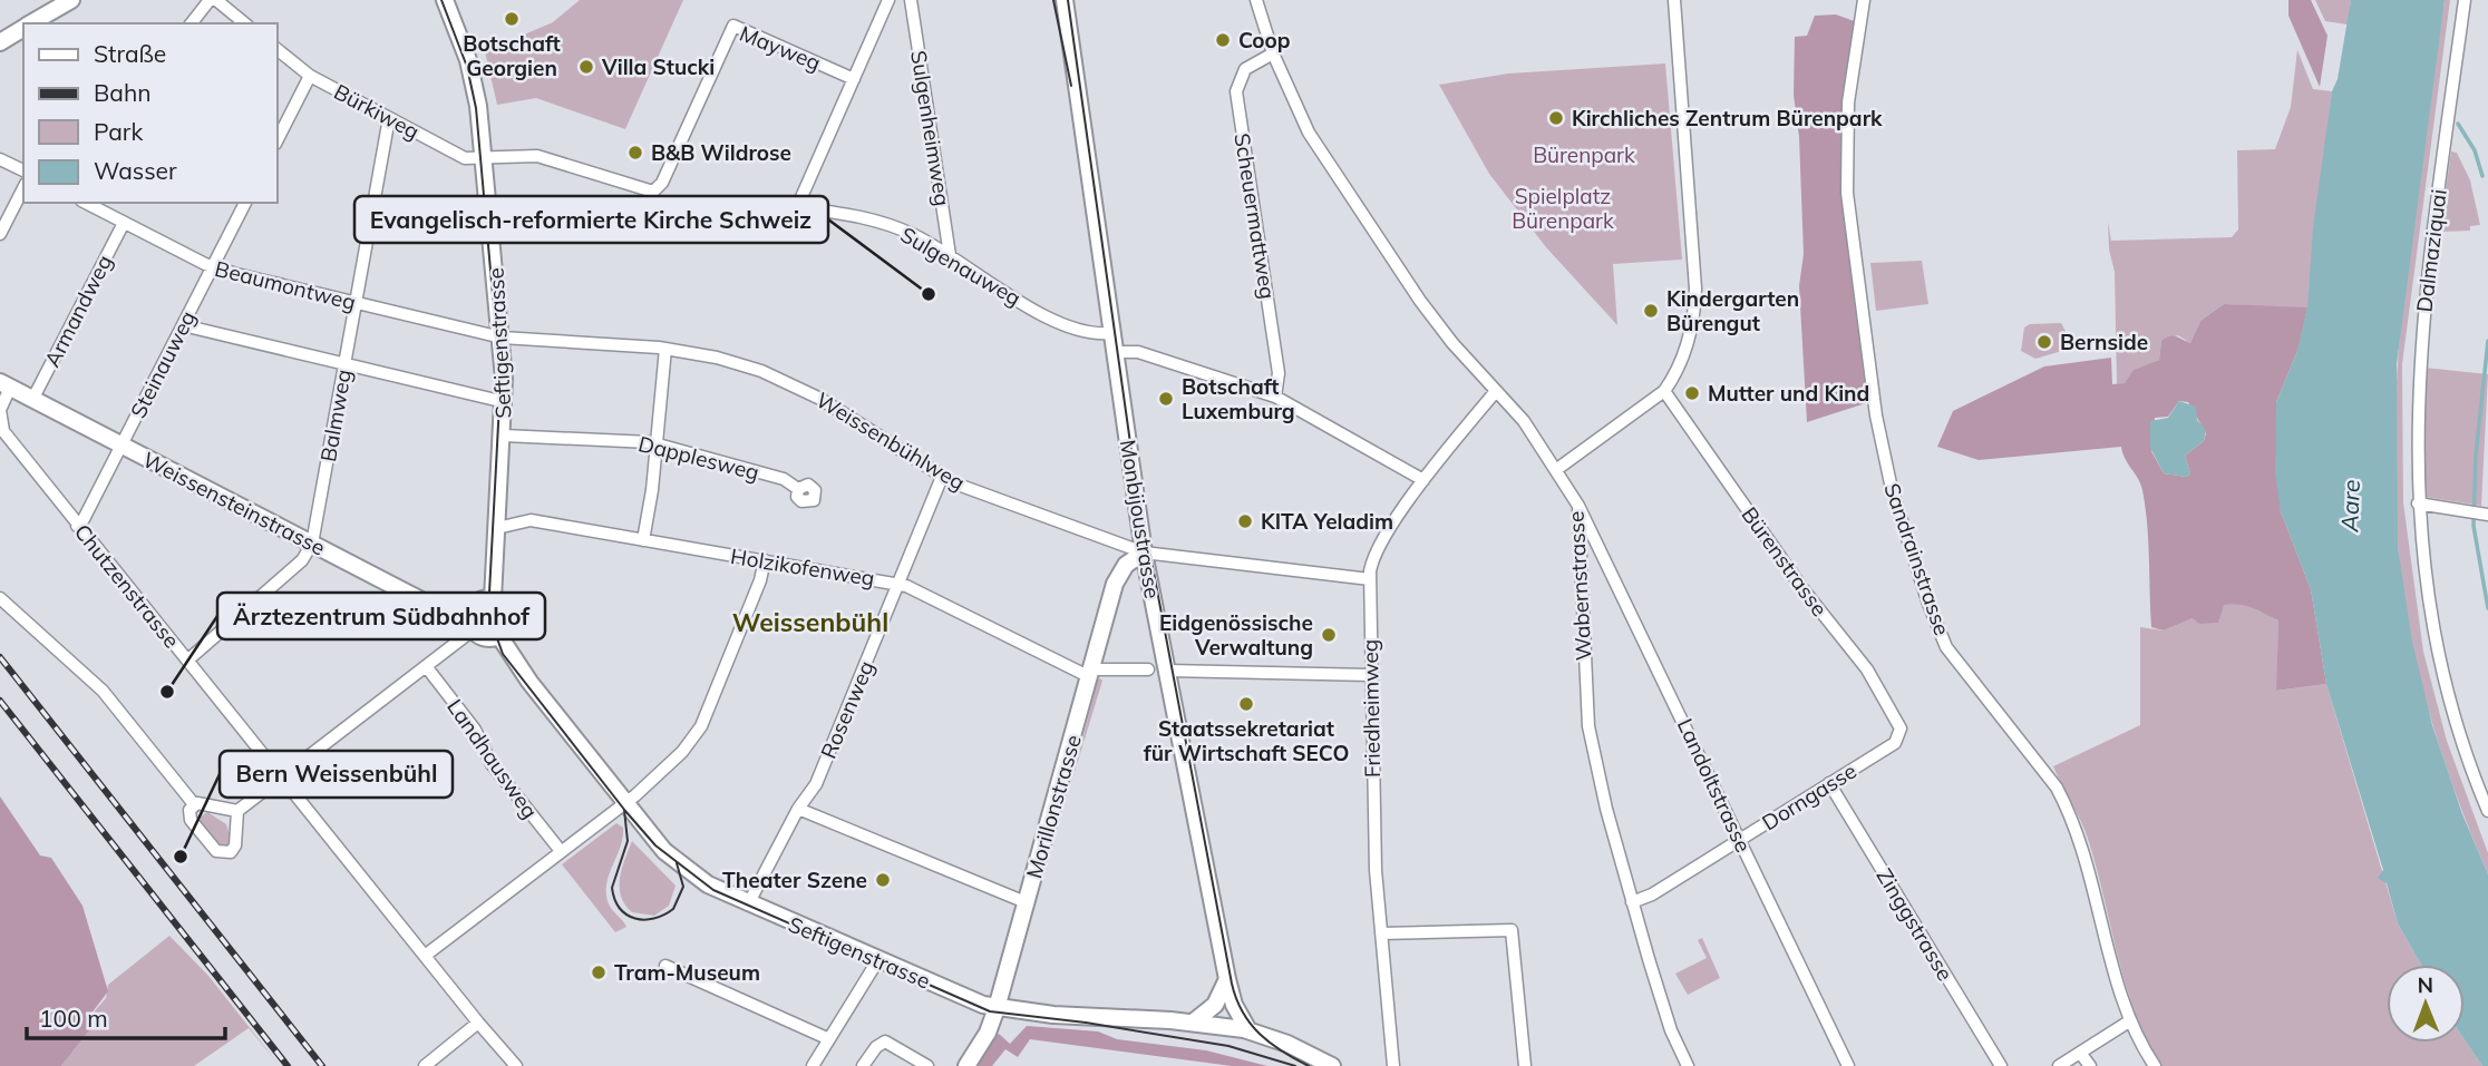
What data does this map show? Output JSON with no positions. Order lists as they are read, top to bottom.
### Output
{
  "streets": {
    "main road": [
      "Seftigenstrasse",
      "Weissensteinstrasse",
      "Monbijoustrasse",
      "Morillonstrasse"
    ],
    "street": [
      "Mayweg",
      "Bürkiweg",
      "Sulgenheimweg",
      "Scheuermattweg",
      "Dalmaziquai",
      "Sulgenauweg",
      "Beaumontweg",
      "Armandweg",
      "Steinauweg",
      "Balmweg",
      "Weissenbühlweg",
      "Dapplesweg",
      "Sandrainstrasse",
      "Bürenstrasse",
      "Holzikofenweg",
      "Chutzenstrasse",
      "Wabernstrasse",
      "Friedheimweg",
      "Rosenweg",
      "Landhausweg",
      "Landoltstrasse",
      "Dorngasse",
      "Zinggstrasse"
    ]
  },
  "crossings": [
    ["Mayweg", "Bürkiweg"],
    ["Mayweg", "Sulgenauweg"],
    ["Mayweg", "Seftigenstrasse"],
    ["Bürkiweg", "Seftigenstrasse"],
    ["Bürkiweg", "Balmweg"],
    ["Sulgenheimweg", "Sulgenauweg"],
    ["Scheuermattweg", "Wabernstrasse"],
    ["Sulgenauweg", "Monbijoustrasse"],
    ["Beaumontweg", "Armandweg"],
    ["Beaumontweg", "Seftigenstrasse"],
    ["Beaumontweg", "Steinauweg"],
    ["Beaumontweg", "Balmweg"],
    ["Beaumontweg", "Weissenbühlweg"],
    ["Armandweg", "Weissensteinstrasse"],
    ["Seftigenstrasse", "Weissenbühlweg"],
    ["Seftigenstrasse", "Dapplesweg"],
    ["Seftigenstrasse", "Weissensteinstrasse"],
    ["Seftigenstrasse", "Monbijoustrasse"],
    ["Seftigenstrasse", "Holzikofenweg"],
    ["Seftigenstrasse", "Rosenweg"],
    ["Seftigenstrasse", "Morillonstrasse"],
    ["Steinauweg", "Weissensteinstrasse"],
    ["Steinauweg", "Chutzenstrasse"],
    ["Balmweg", "Weissensteinstrasse"],
    ["Balmweg", "Chutzenstrasse"],
    ["Weissenbühlweg", "Monbijoustrasse"],
    ["Weissenbühlweg", "Friedheimweg"],
    ["Weissenbühlweg", "Rosenweg"],
    ["Weissenbühlweg", "Morillonstrasse"],
    ["Weissensteinstrasse", "Chutzenstrasse"],
    ["Monbijoustrasse", "Morillonstrasse"],
    ["Bürenstrasse", "Dorngasse"],
    ["Holzikofenweg", "Rosenweg"],
    ["Holzikofenweg", "Morillonstrasse"],
    ["Wabernstrasse", "Friedheimweg"],
    ["Wabernstrasse", "Landoltstrasse"],
    ["Wabernstrasse", "Dorngasse"],
    ["Landoltstrasse", "Dorngasse"],
    ["Dorngasse", "Zinggstrasse"]
  ],
  "districts": ["Weissenbühl"],
  "water": ["Aare"],
  "parks": ["Bürenpark", "Spielplatz Bürenpark"],
  "places": [
    "Botschaft Georgien",
    "Coop",
    "Villa Stucki",
    "Kirchliches Zentrum Bürenpark",
    "B&B Wildrose",
    "Evangelisch-reformierte Kirche Schweiz",
    "Kindergarten Bürengut",
    "Bernside",
    "Mutter und Kind",
    "Botschaft Luxemburg",
    "KITA Yeladim",
    "Eidgenössische Verwaltung",
    "Ärztezentrum Südbahnhof",
    "Staatssekretariat für Wirtschaft SECO",
    "Bern Weissenbühl",
    "Theater Szene",
    "Tram-Museum"
  ],
  "legend": [
    "Straße",
    "Bahn",
    "Park",
    "Wasser"
  ],
  "scale_bar": "100 m",
  "north": "top"
}
